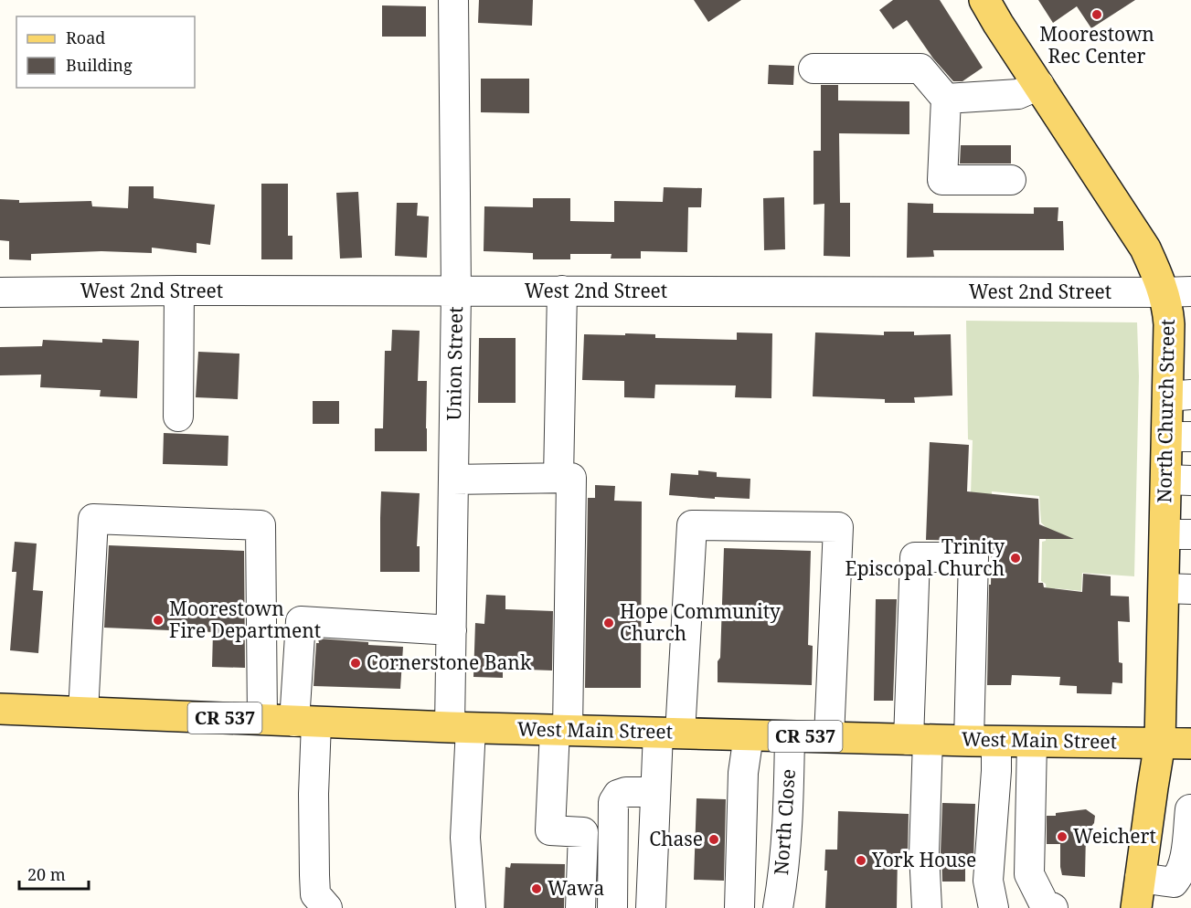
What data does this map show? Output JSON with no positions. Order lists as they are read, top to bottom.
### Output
{
  "streets": {
    "main road": ["North Church Street", "CR 537", "West Main Street"],
    "street": ["West 2nd Street", "Union Street", "North Close"]
  },
  "crossings": [
    ["West 2nd Street", "Union Street"],
    ["West 2nd Street", "North Church Street"],
    ["Union Street", "West Main Street"],
    ["North Church Street", "West Main Street"],
    ["West Main Street", "North Close"]
  ],
  "places": [
    "Moorestown Rec Center",
    "Trinity Episcopal Church",
    "Moorestown Fire Department",
    "Hope Community Church",
    "Cornerstone Bank",
    "Weichert",
    "Chase",
    "York House",
    "Wawa"
  ],
  "legend": ["Road", "Building"],
  "scale_bar": "20 m"
}
